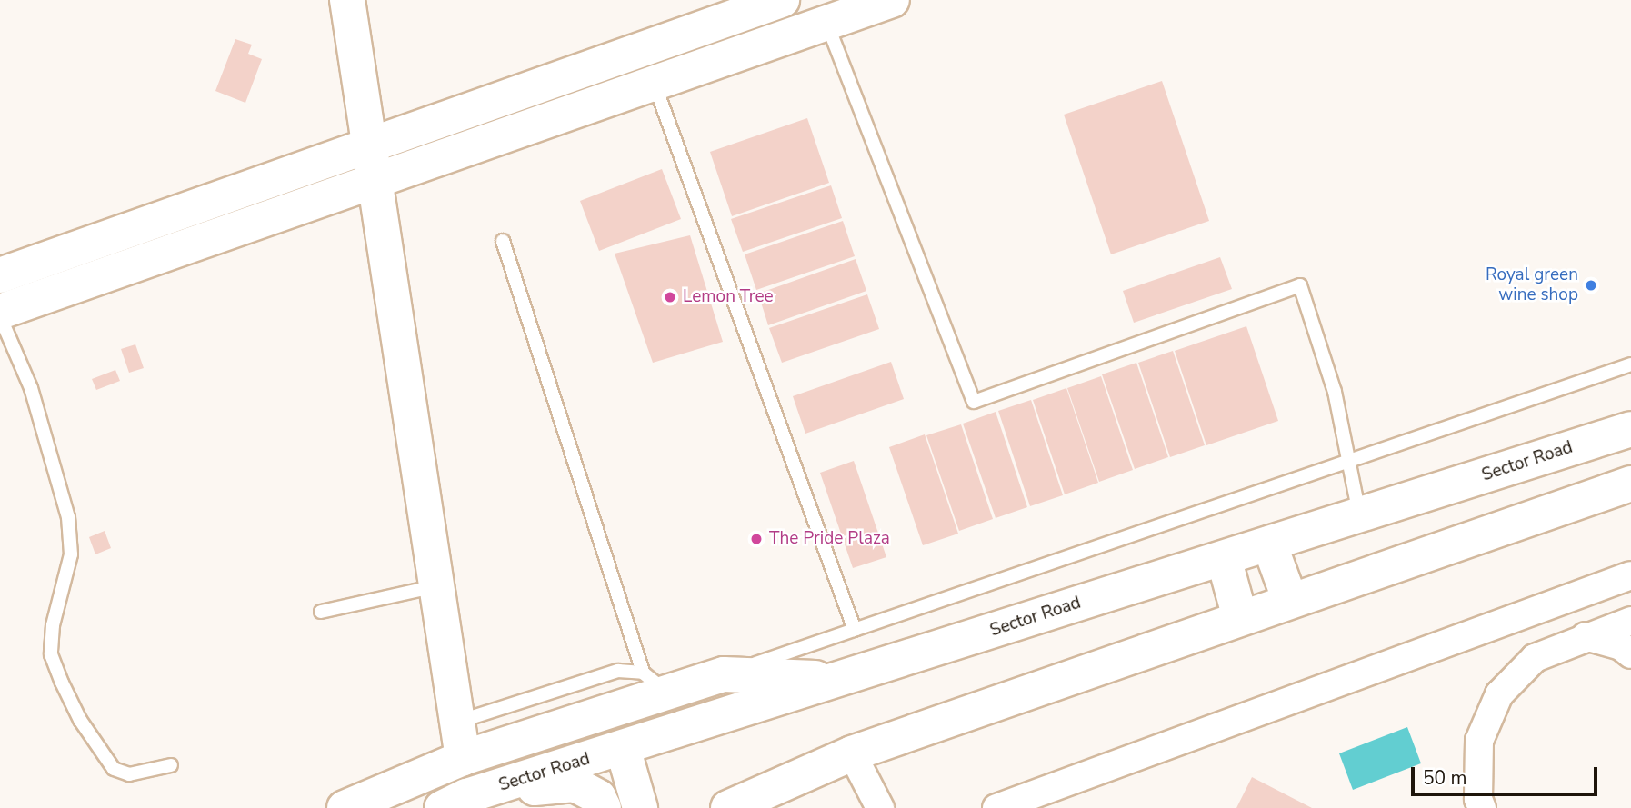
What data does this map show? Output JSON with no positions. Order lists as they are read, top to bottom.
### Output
{
  "streets": {
    "street": ["Sector Road"]
  },
  "places": ["Royal green wine shop", "Lemon Tree", "The Pride Plaza"],
  "scale_bar": "50 m"
}
